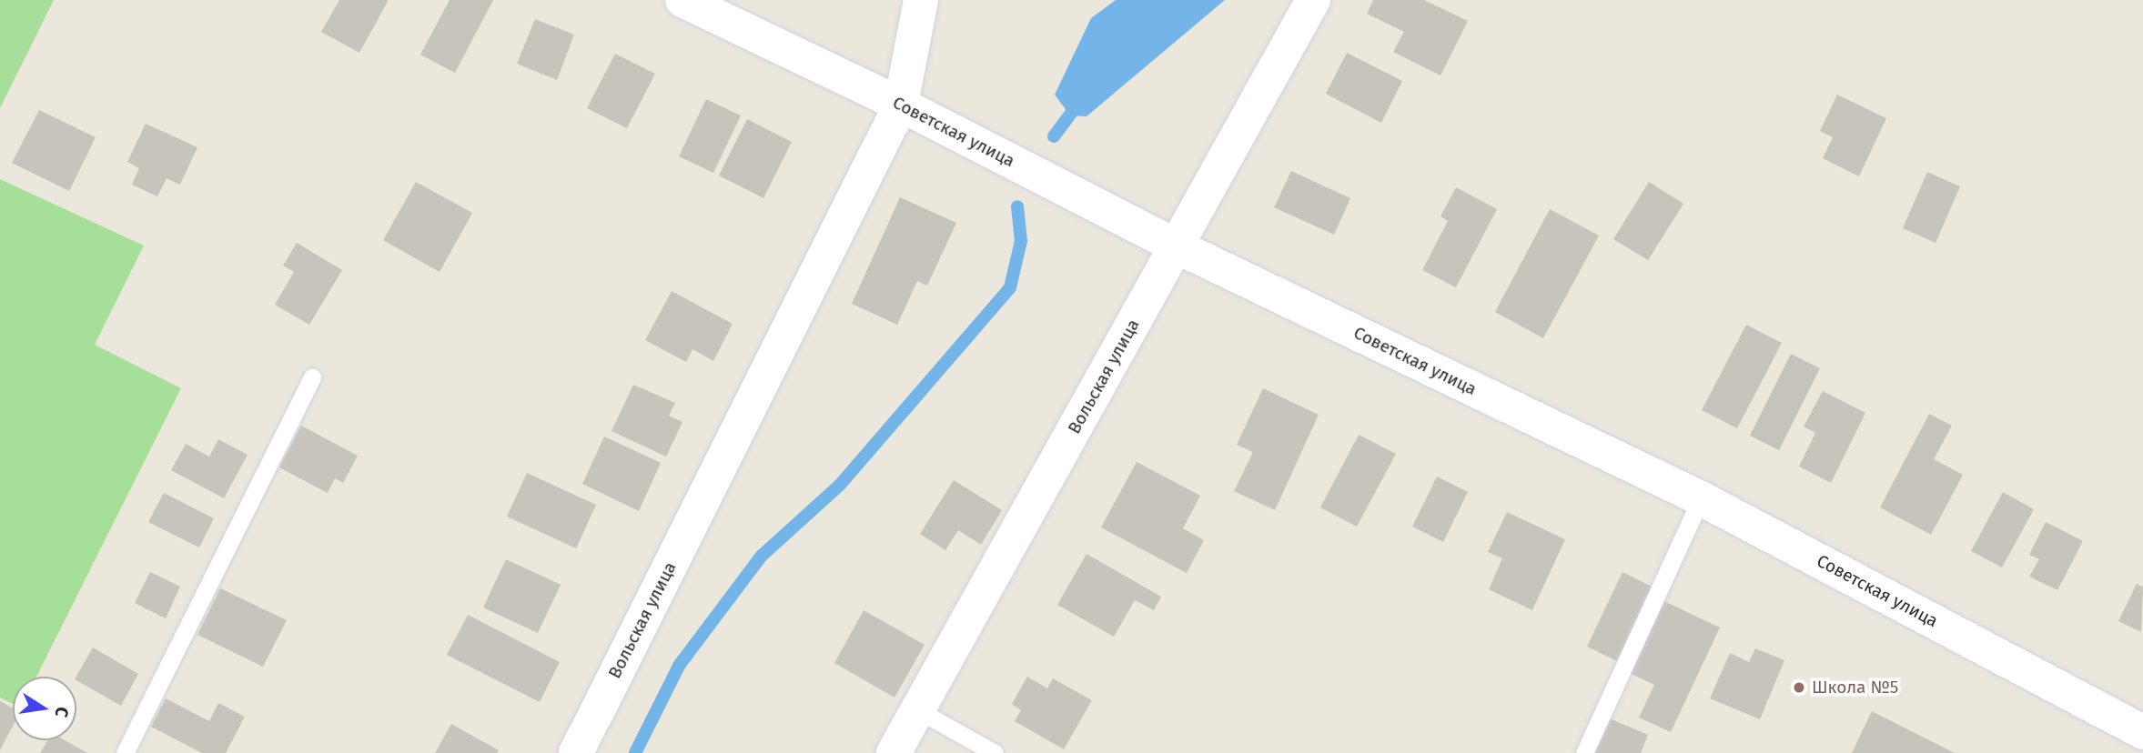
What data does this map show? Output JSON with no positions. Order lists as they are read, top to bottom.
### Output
{
  "streets": {
    "street": ["Советская улица", "Вольская улица"]
  },
  "crossings": [
    ["Советская улица", "Вольская улица"]
  ],
  "places": ["Школа №5"],
  "north": "right"
}
